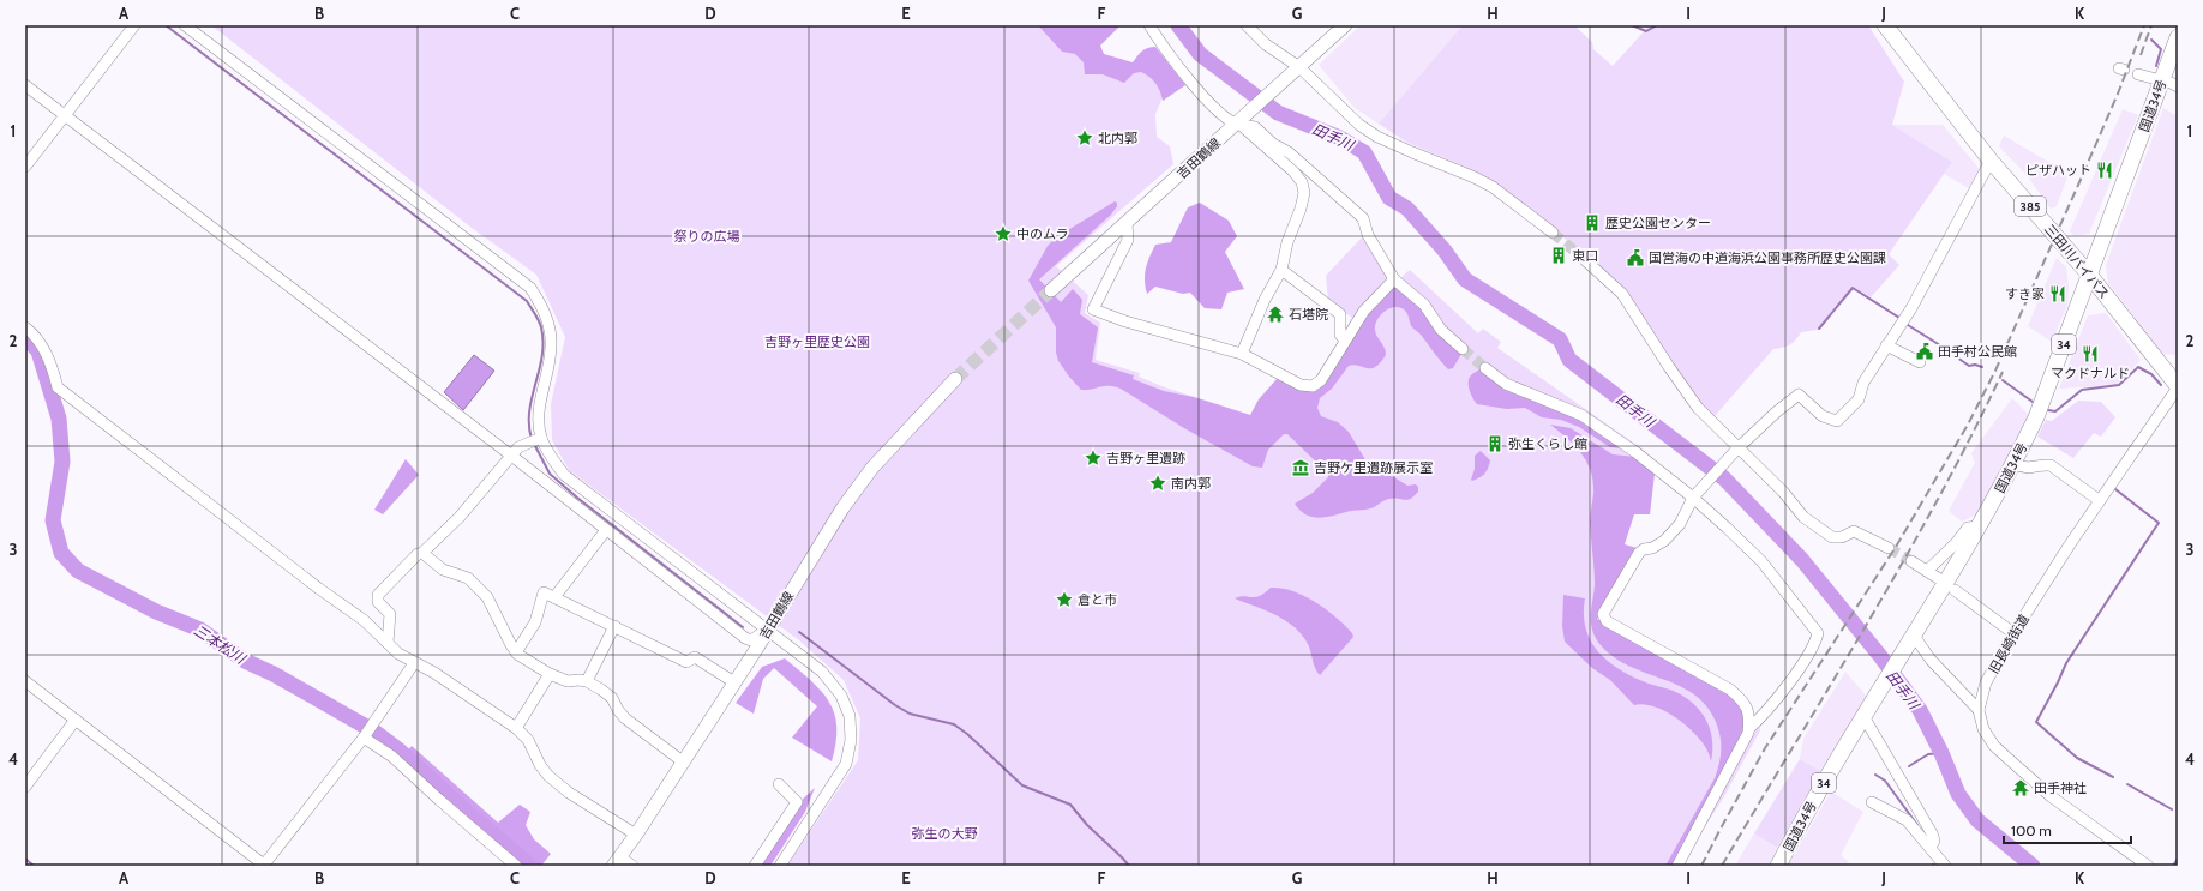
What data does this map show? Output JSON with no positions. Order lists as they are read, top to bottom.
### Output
{
  "streets": {
    "highway": [
      "国道34号",
      "385",
      "三田川バイパス",
      "34"
    ],
    "main road": ["吉田鶴線"],
    "street": ["旧長崎街道"]
  },
  "crossings": [
    ["国道34号", "三田川バイパス"],
    ["三田川バイパス", "旧長崎街道"]
  ],
  "water": ["田手川", "三本松川"],
  "parks": ["祭りの広場", "吉野ヶ里歴史公園", "弥生の大野"],
  "places": {
    "place": [
      "北内郭",
      "中のムラ",
      "吉野ヶ里遺跡",
      "南内郭",
      "倉と市"
    ],
    "restaurant": ["ピザハット", "すき家", "マクドナルド"],
    "building": ["歴史公園センター", "東口", "弥生くらし館"],
    "public building": ["国営海の中道海浜公園事務所歴史公園課", "田手村公民館"],
    "temple": ["石塔院", "田手神社"],
    "museum": ["吉野ケ里遺跡展示室"]
  },
  "scale_bar": "100 m",
  "grid": {
    "columns": [
      "A",
      "B",
      "C",
      "D",
      "E",
      "F",
      "G",
      "H",
      "I",
      "J",
      "K"
    ],
    "rows": [
      "1",
      "2",
      "3",
      "4"
    ]
  }
}
